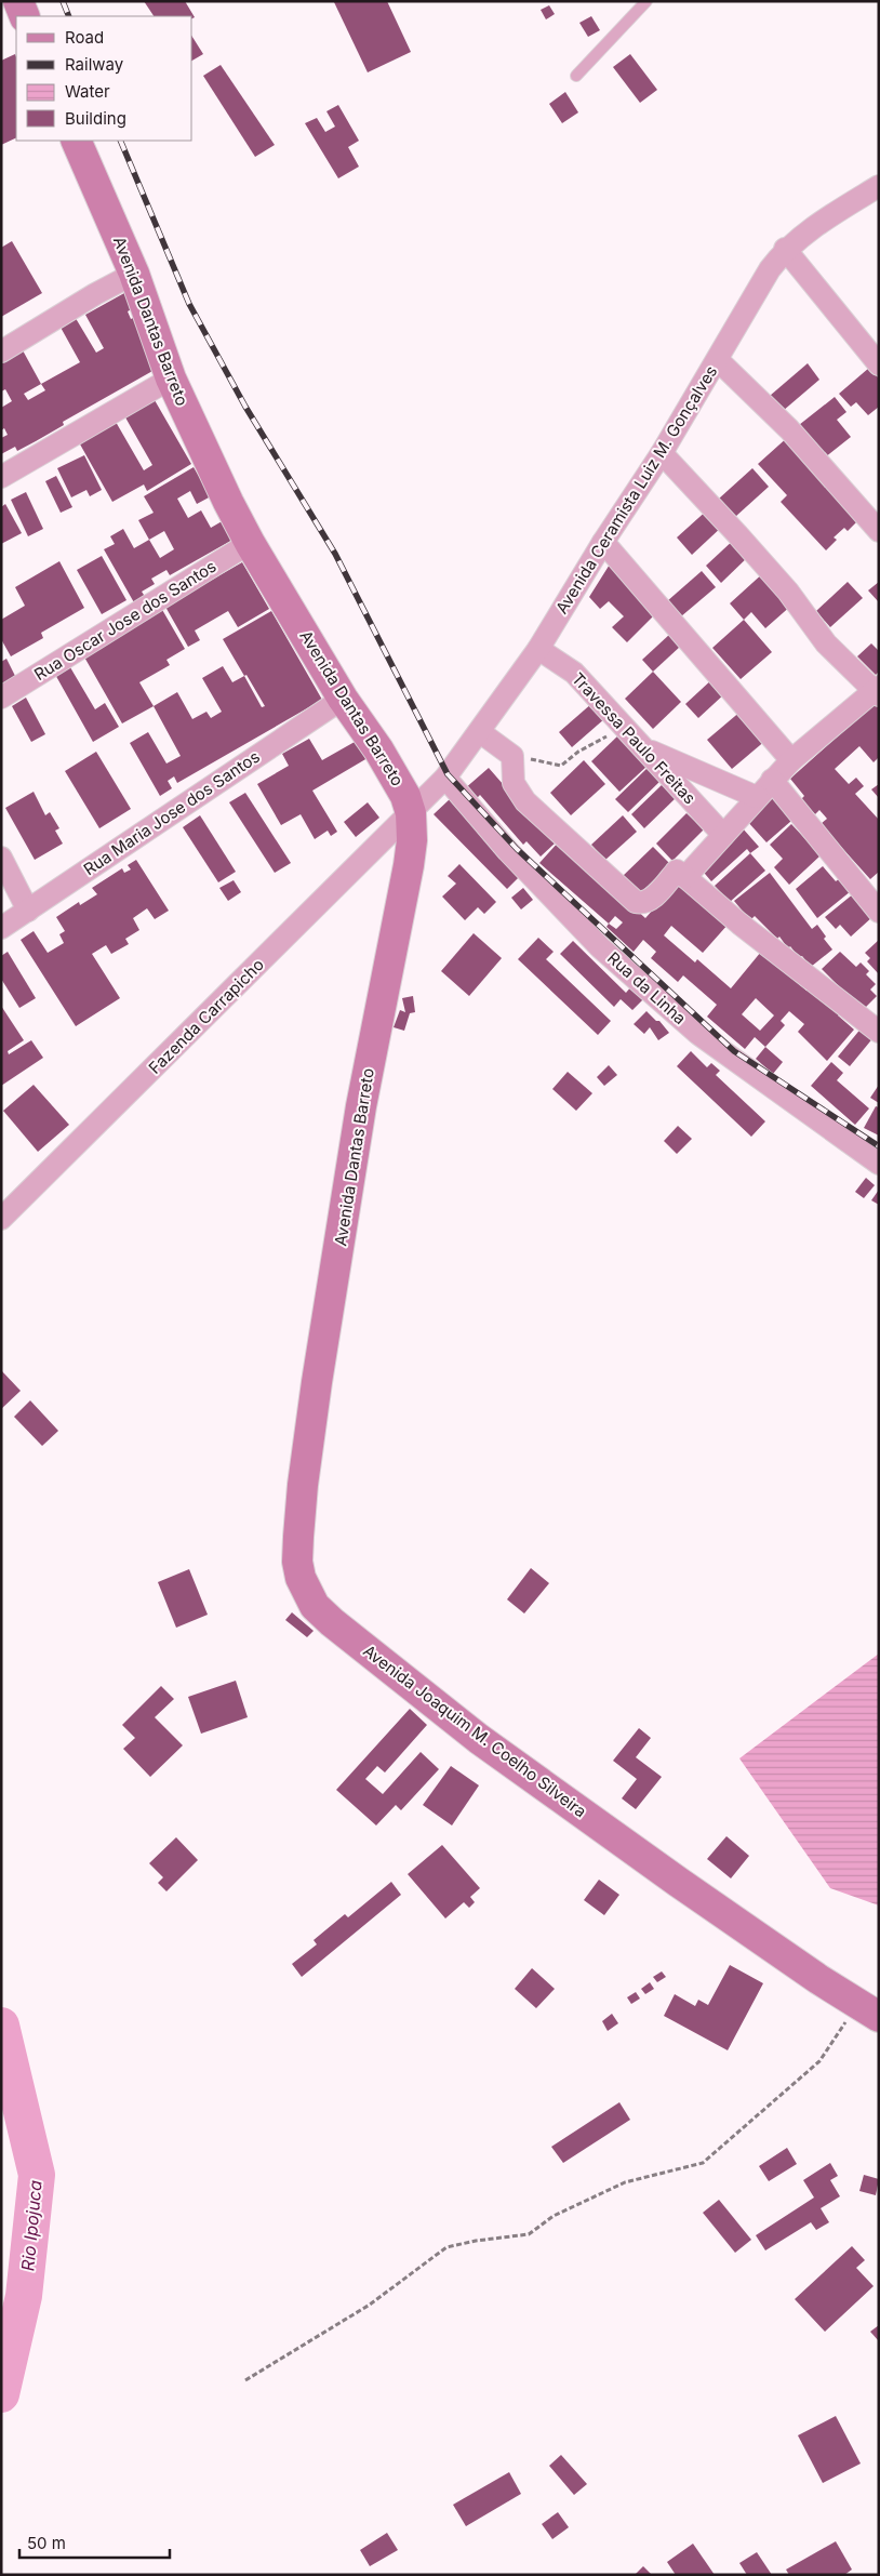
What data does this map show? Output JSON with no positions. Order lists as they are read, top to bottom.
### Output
{
  "streets": {
    "main road": ["Avenida Dantas Barreto", "Avenida Joaquim M. Coelho Silveira"],
    "street": [
      "Avenida Ceramista Luiz M. Gonçalves",
      "Rua Oscar Jose dos Santos",
      "Travessa Paulo Freitas",
      "Rua Maria Jose dos Santos",
      "Rua da Linha",
      "Fazenda Carrapicho"
    ]
  },
  "crossings": [
    ["Avenida Dantas Barreto", "Avenida Ceramista Luiz M. Gonçalves"],
    ["Avenida Dantas Barreto", "Rua Oscar Jose dos Santos"],
    ["Avenida Dantas Barreto", "Rua Maria Jose dos Santos"],
    ["Avenida Dantas Barreto", "Fazenda Carrapicho"],
    ["Avenida Dantas Barreto", "Avenida Joaquim M. Coelho Silveira"],
    ["Avenida Ceramista Luiz M. Gonçalves", "Travessa Paulo Freitas"],
    ["Avenida Ceramista Luiz M. Gonçalves", "Rua da Linha"],
    ["Avenida Ceramista Luiz M. Gonçalves", "Fazenda Carrapicho"]
  ],
  "water": ["Rio Ipojuca"],
  "legend": [
    "Road",
    "Railway",
    "Water",
    "Building"
  ],
  "scale_bar": "50 m"
}
